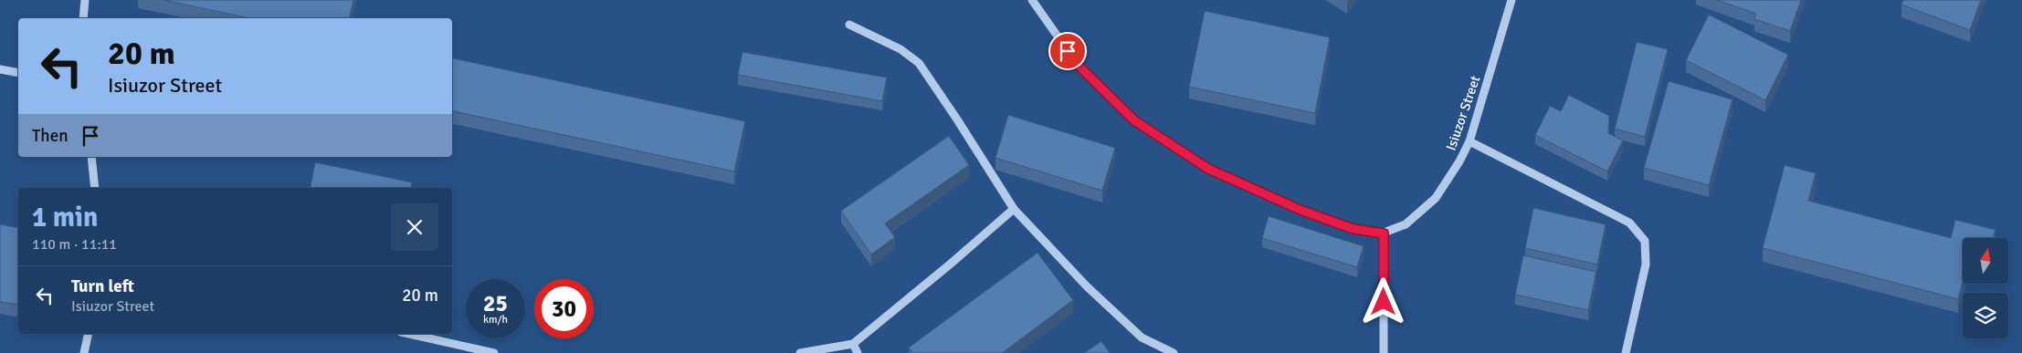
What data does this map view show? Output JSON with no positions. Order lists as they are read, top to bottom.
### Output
{
  "streets": {
    "street": ["Isiuzor Street"]
  },
  "north": "top",
  "page": {
    "turn": ["20 m", "Isiuzor Street"],
    "then": "Then",
    "heading": ["1 min", "110 m · 11:11"],
    "list": [
      {
        "name": "Turn left",
        "note": "Isiuzor Street",
        "value": "20 m"
      }
    ],
    "speed": "25 km/h",
    "limit": "30"
  }
}
